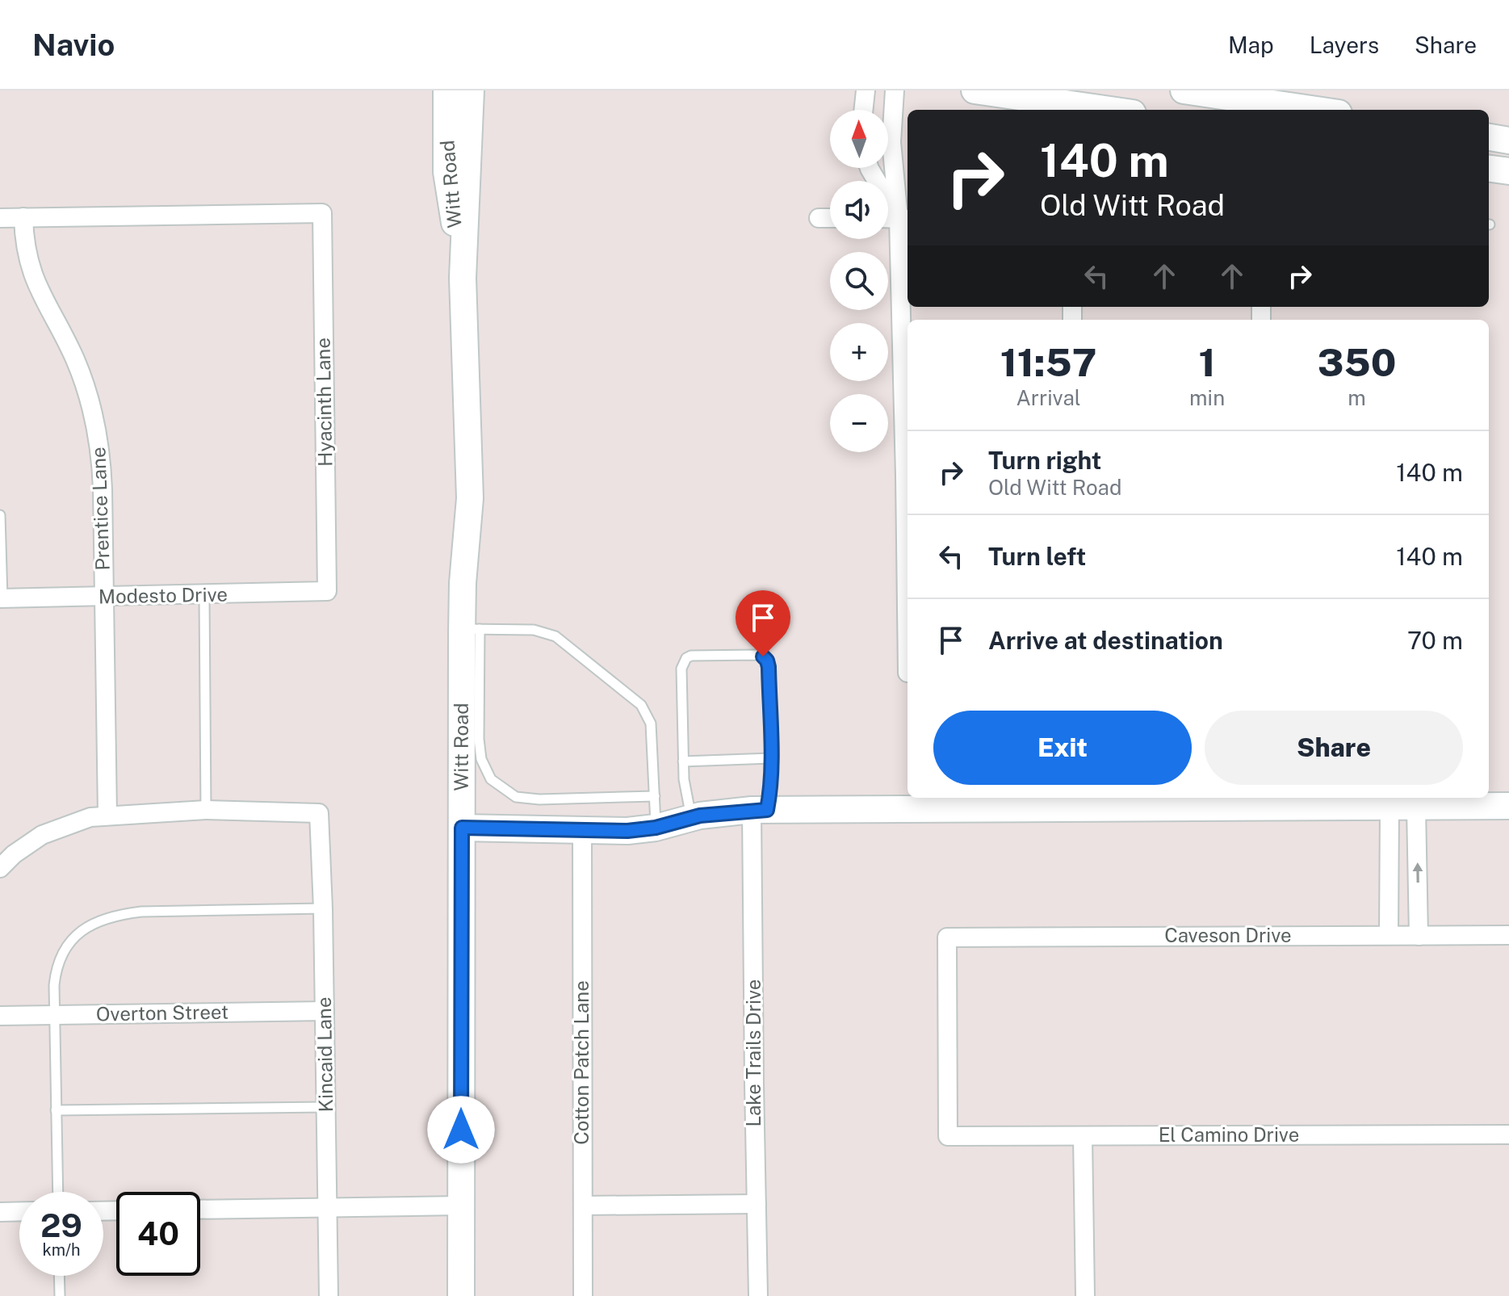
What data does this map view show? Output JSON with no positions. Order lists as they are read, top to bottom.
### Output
{
  "streets": {
    "street": [
      "Witt Road",
      "Hyacinth Lane",
      "Prentice Lane",
      "Modesto Drive",
      "Caveson Drive",
      "Overton Street",
      "Lake Trails Drive",
      "Kincaid Lane",
      "Cotton Patch Lane",
      "El Camino Drive"
    ]
  },
  "crossings": [
    ["Hyacinth Lane", "Prentice Lane"],
    ["Hyacinth Lane", "Modesto Drive"],
    ["Prentice Lane", "Modesto Drive"],
    ["Caveson Drive", "El Camino Drive"],
    ["Overton Street", "Kincaid Lane"]
  ],
  "north": "top",
  "page": {
    "header": "Navio",
    "nav": ["Map", "Layers", "Share"],
    "map_buttons": ["+", "−"],
    "turn": ["140 m", "Old Witt Road"],
    "eta": [
      "11:57",
      "Arrival",
      "1",
      "min",
      "350",
      "m"
    ],
    "list": [
      {
        "name": "Turn right",
        "note": "Old Witt Road",
        "value": "140 m"
      },
      {
        "name": "Turn left",
        "value": "140 m"
      },
      {
        "name": "Arrive at destination",
        "value": "70 m"
      }
    ],
    "buttons": ["Exit", "Share"],
    "speed": "29 km/h",
    "limit": "40"
  }
}
